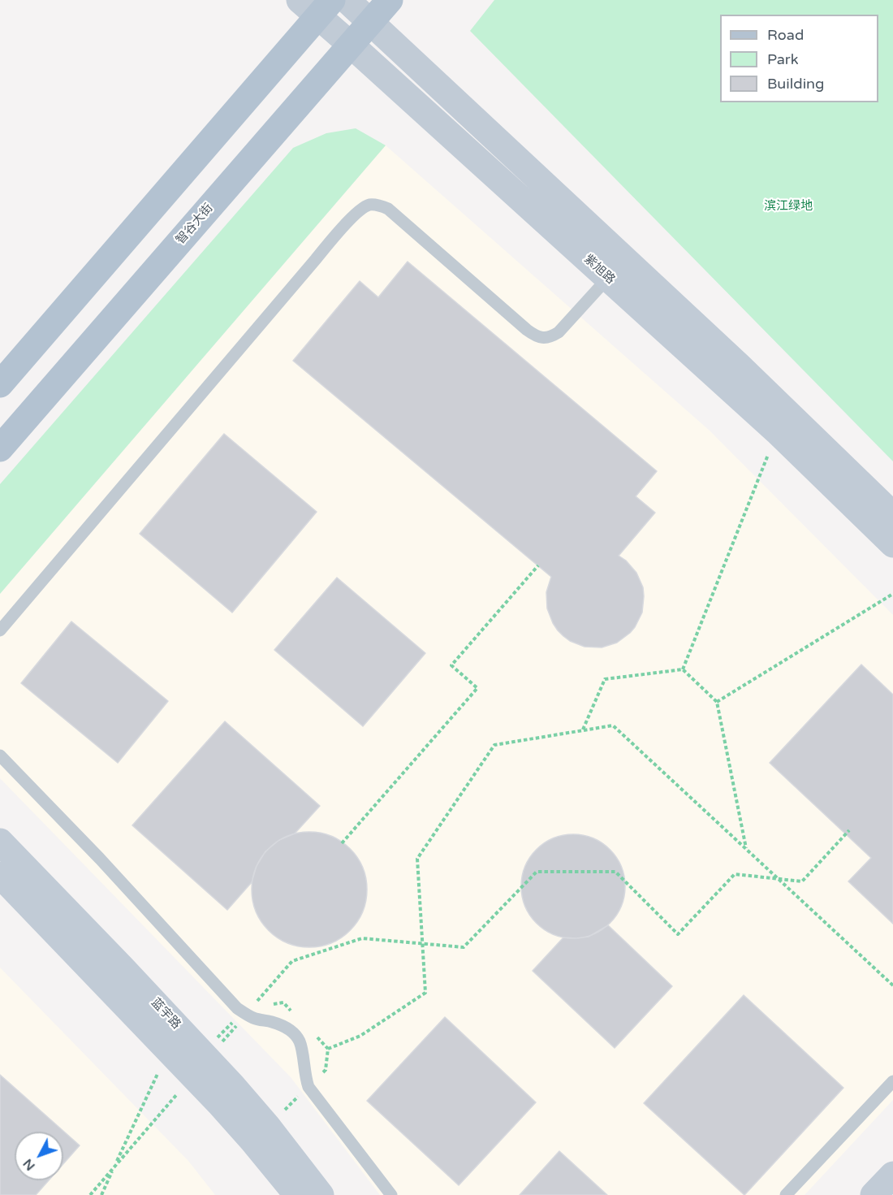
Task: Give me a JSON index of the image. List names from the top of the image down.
{
  "streets": {
    "main road": ["智谷大街", "紫旭路", "蓝宇路"]
  },
  "crossings": [
    ["智谷大街", "紫旭路"]
  ],
  "parks": ["滨江绿地"],
  "legend": ["Road", "Park", "Building"],
  "north": "bottom left"
}
